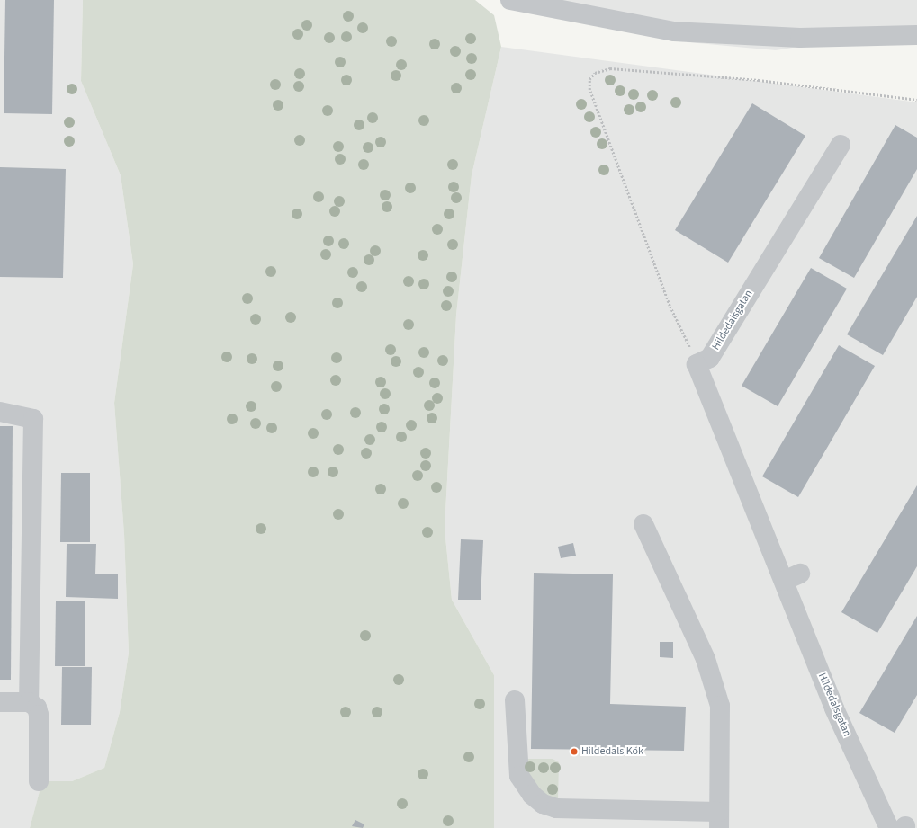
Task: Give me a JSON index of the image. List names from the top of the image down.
{
  "streets": {
    "street": ["Hildedalsgatan"]
  },
  "places": ["Hildedals Kök"]
}
